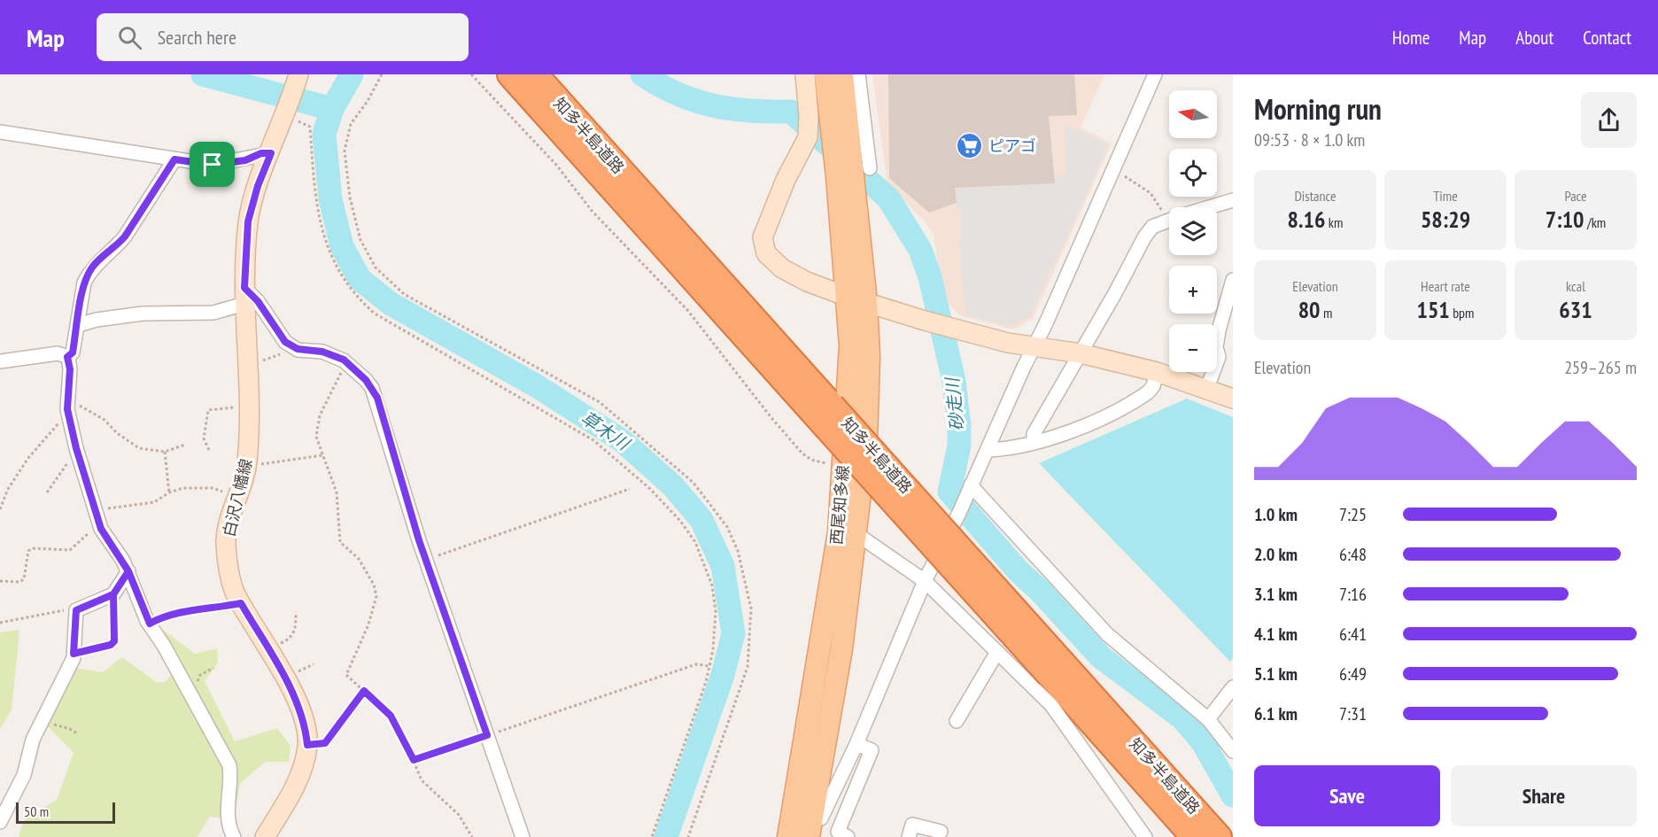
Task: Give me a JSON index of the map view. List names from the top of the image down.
{
  "streets": {
    "highway": ["知多半島道路"],
    "main road": ["白沢八幡線", "西尾知多線"]
  },
  "water": ["砂走川", "草木川"],
  "places": {
    "supermarket": ["ピアゴ"]
  },
  "scale_bar": "50 m",
  "north": "left",
  "page": {
    "header": "Map",
    "search": "Search here",
    "nav": [
      "Home",
      "Map",
      "About",
      "Contact"
    ],
    "heading": ["Morning run", "09:53 · 8 × 1.0 km"],
    "map_buttons": ["+", "−"],
    "stats": [
      ["Distance", "8.16 km"],
      ["Time", "58:29"],
      ["Pace", "7:10 /km"],
      ["Elevation", "80 m"],
      ["Heart rate", "151 bpm"],
      ["kcal", "631"]
    ],
    "chart": ["Elevation", "259–265 m"],
    "list": [
      {
        "name": "1.0 km",
        "note": "7:25"
      },
      {
        "name": "2.0 km",
        "note": "6:48"
      },
      {
        "name": "3.1 km",
        "note": "7:16"
      },
      {
        "name": "4.1 km",
        "note": "6:41"
      },
      {
        "name": "5.1 km",
        "note": "6:49"
      },
      {
        "name": "6.1 km",
        "note": "7:31"
      }
    ],
    "buttons": ["Save", "Share"],
    "scale": "50 m"
  }
}
